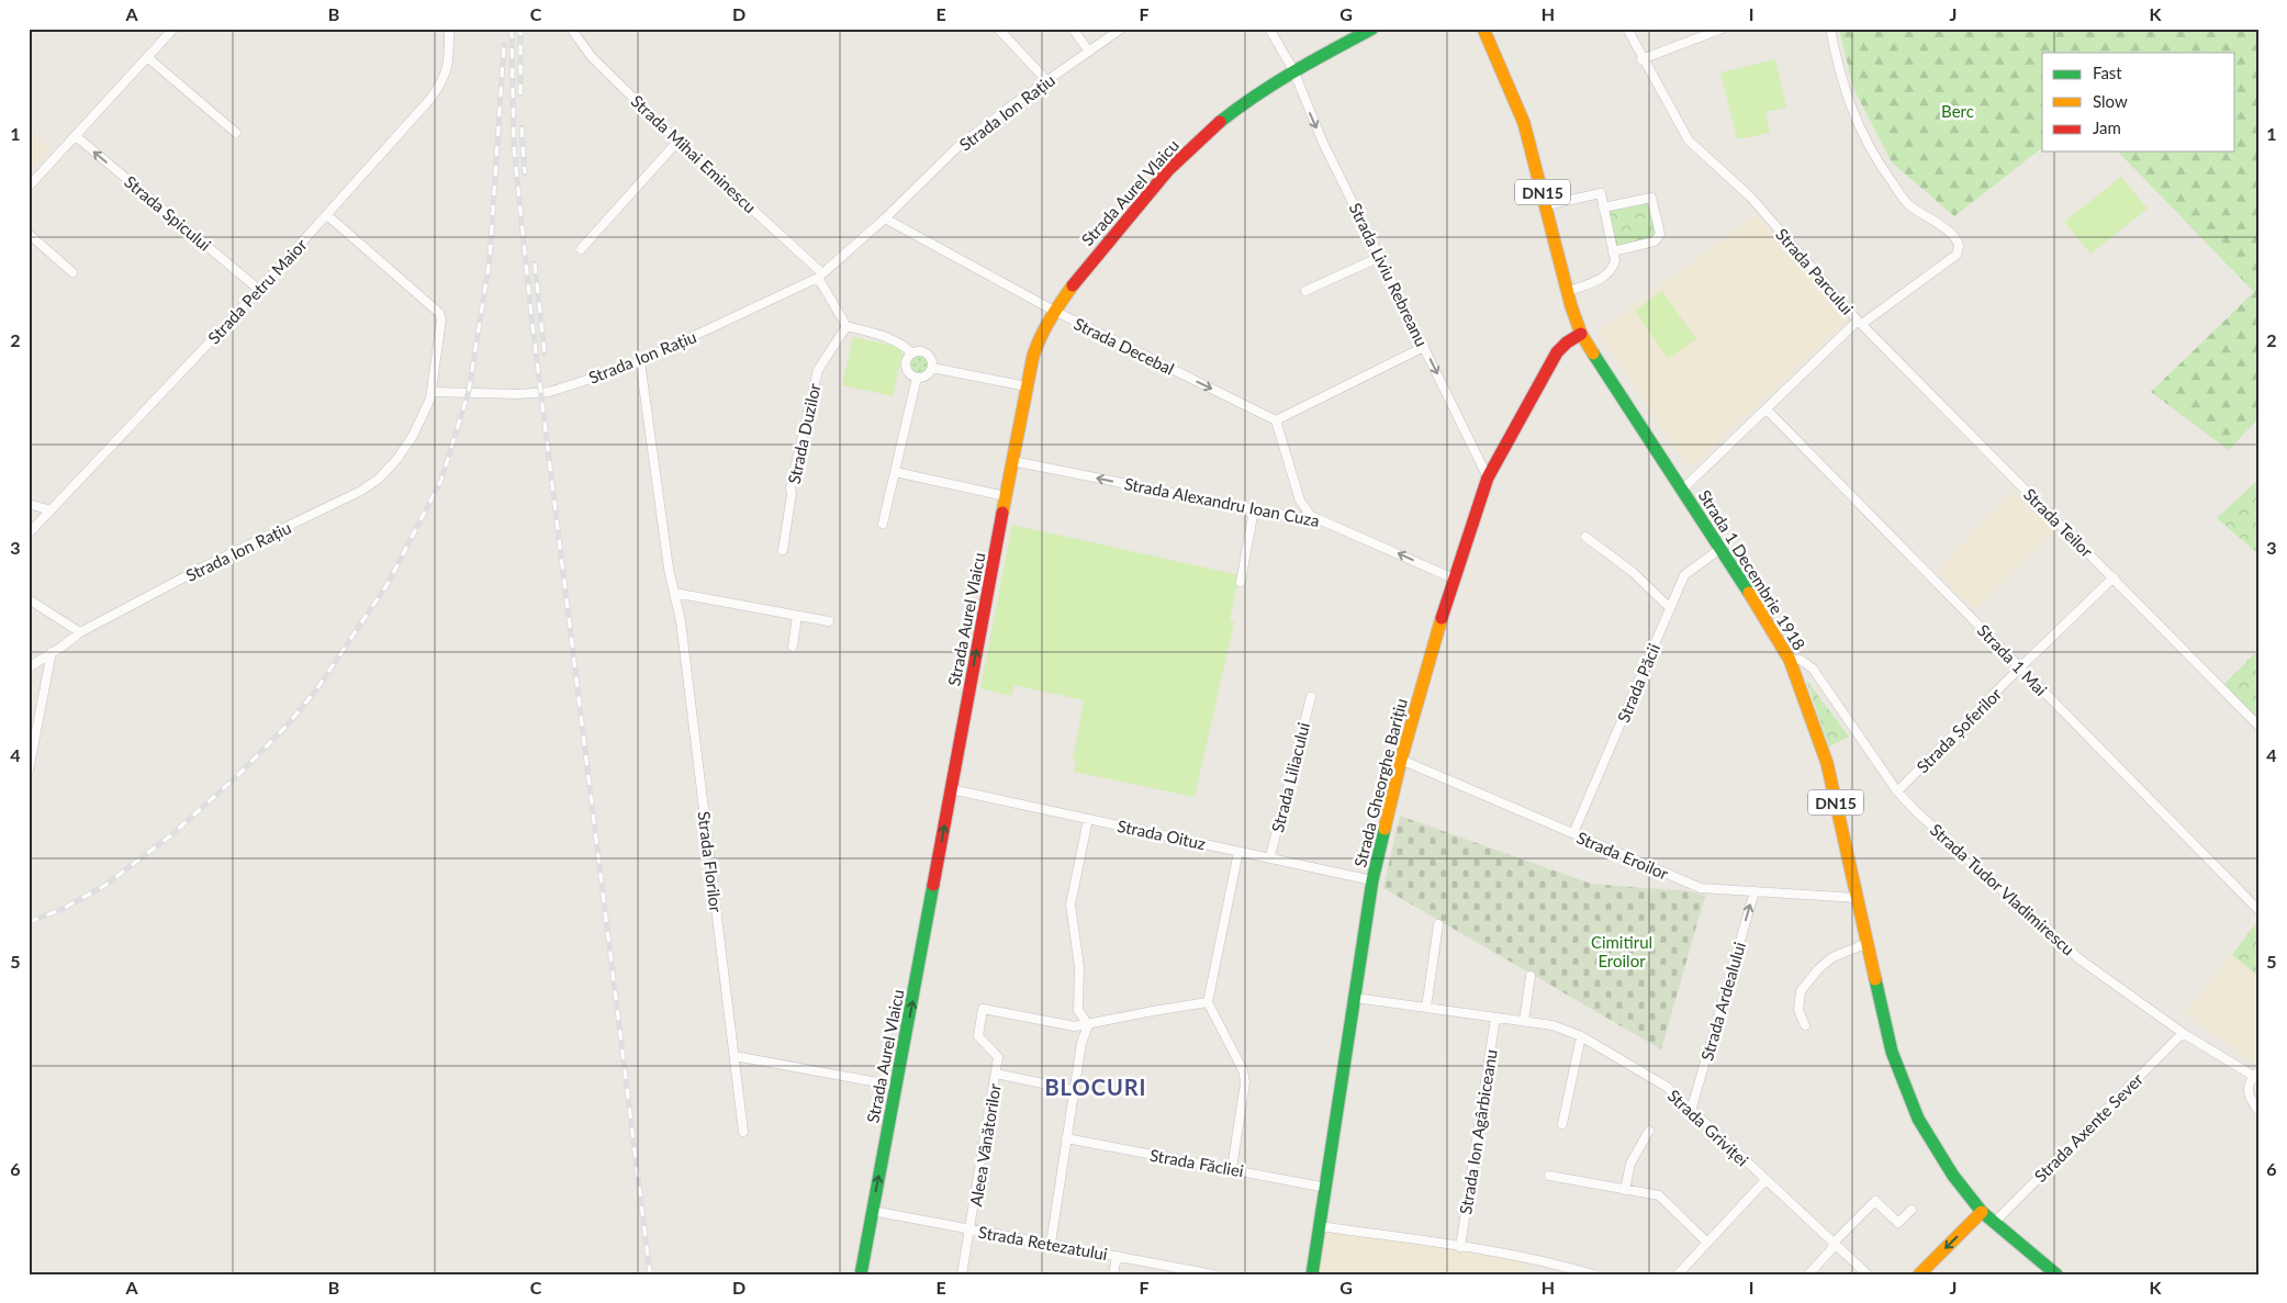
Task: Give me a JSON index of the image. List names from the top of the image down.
{
  "streets": {
    "street": [
      "Strada Ion Rațiu",
      "Strada Mihai Eminescu",
      "Strada Aurel Vlaicu",
      "DN15",
      "Strada Spicului",
      "Strada Parcului",
      "Strada Liviu Rebreanu",
      "Strada Petru Maior",
      "Strada Decebal",
      "Strada Duzilor",
      "Strada Alexandru Ioan Cuza",
      "Strada Teilor",
      "Strada 1 Decembrie 1918",
      "Strada 1 Mai",
      "Strada Păcii",
      "Strada Șoferilor",
      "Strada Liliacului",
      "Strada Gheorghe Barițiu",
      "Strada Oituz",
      "Strada Eroilor",
      "Strada Florilor",
      "Strada Tudor Vladimirescu",
      "Strada Ardealului",
      "Strada Griviței",
      "Strada Axente Sever",
      "Strada Ion Agârbiceanu",
      "Aleea Vânătorilor",
      "Strada Făcliei",
      "Strada Retezatului"
    ]
  },
  "crossings": [
    ["Strada Ion Rațiu", "Strada Mihai Eminescu"],
    ["Strada Ion Rațiu", "Strada Decebal"],
    ["Strada Ion Rațiu", "Strada Florilor"],
    ["Strada Mihai Eminescu", "Strada Duzilor"],
    ["Strada Aurel Vlaicu", "Strada Liviu Rebreanu"],
    ["Strada Aurel Vlaicu", "Strada Decebal"],
    ["Strada Aurel Vlaicu", "Strada Alexandru Ioan Cuza"],
    ["Strada Aurel Vlaicu", "Strada Oituz"],
    ["Strada Aurel Vlaicu", "Strada Retezatului"],
    ["Strada Spicului", "Strada Petru Maior"],
    ["Strada Parcului", "Strada Teilor"],
    ["Strada Parcului", "Strada 1 Decembrie 1918"],
    ["Strada Parcului", "Strada 1 Mai"],
    ["Strada Liviu Rebreanu", "Strada Gheorghe Barițiu"],
    ["Strada Alexandru Ioan Cuza", "Strada Gheorghe Barițiu"],
    ["Strada Teilor", "Strada Șoferilor"],
    ["Strada 1 Decembrie 1918", "Strada Păcii"],
    ["Strada 1 Decembrie 1918", "Strada Gheorghe Barițiu"],
    ["Strada 1 Decembrie 1918", "Strada Eroilor"],
    ["Strada 1 Decembrie 1918", "Strada Tudor Vladimirescu"],
    ["Strada 1 Decembrie 1918", "Strada Axente Sever"],
    ["Strada 1 Mai", "Strada Șoferilor"],
    ["Strada Păcii", "Strada Eroilor"],
    ["Strada Șoferilor", "Strada Tudor Vladimirescu"],
    ["Strada Liliacului", "Strada Oituz"],
    ["Strada Gheorghe Barițiu", "Strada Oituz"],
    ["Strada Gheorghe Barițiu", "Strada Eroilor"],
    ["Strada Gheorghe Barițiu", "Strada Griviței"],
    ["Strada Gheorghe Barițiu", "Strada Făcliei"],
    ["Strada Eroilor", "Strada Ardealului"],
    ["Strada Tudor Vladimirescu", "Strada Axente Sever"],
    ["Strada Ardealului", "Strada Griviței"],
    ["Strada Griviței", "Strada Ion Agârbiceanu"],
    ["Aleea Vânătorilor", "Strada Retezatului"]
  ],
  "one_way": [
    "Strada Aurel Vlaicu",
    "Strada Spicului",
    "Strada Liviu Rebreanu",
    "Strada Decebal",
    "Strada Alexandru Ioan Cuza",
    "Strada Ardealului"
  ],
  "districts": ["BLOCURI"],
  "parks": ["Berc", "Cimitirul Eroilor"],
  "legend": ["Fast", "Slow", "Jam"],
  "grid": {
    "columns": [
      "A",
      "B",
      "C",
      "D",
      "E",
      "F",
      "G",
      "H",
      "I",
      "J",
      "K"
    ],
    "rows": [
      "1",
      "2",
      "3",
      "4",
      "5",
      "6"
    ]
  }
}
